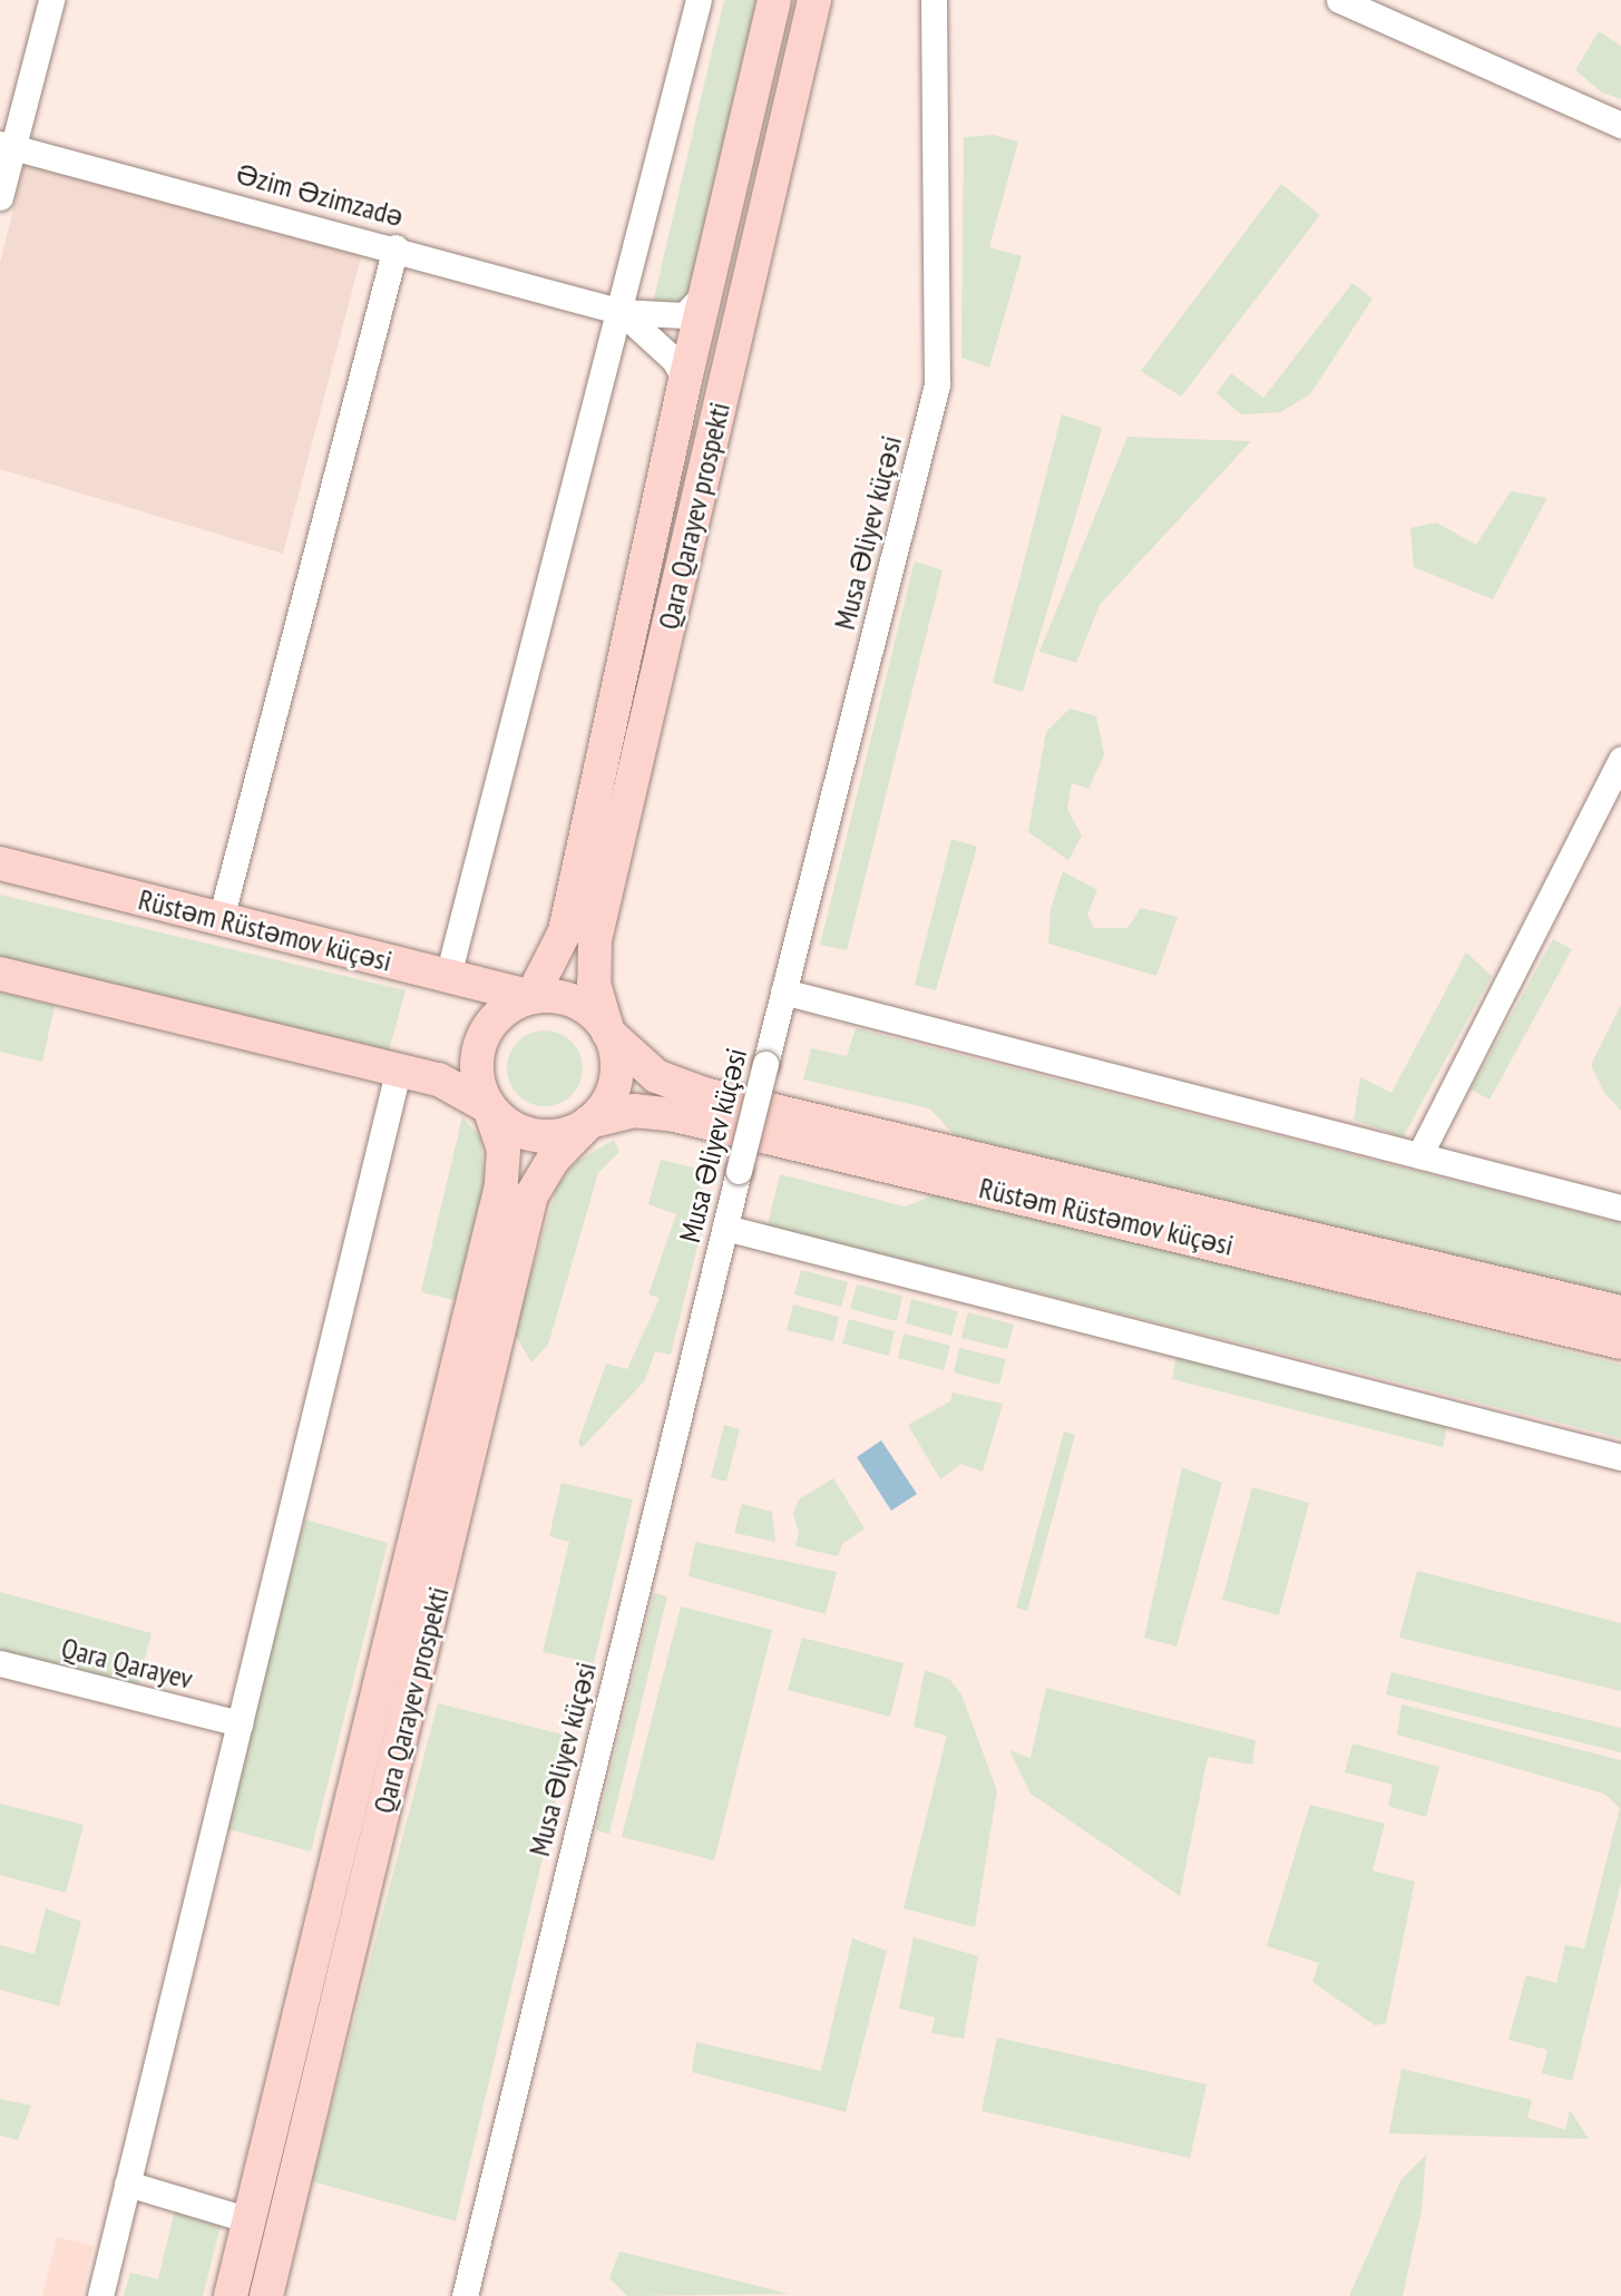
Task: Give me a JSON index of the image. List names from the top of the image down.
{
  "streets": {
    "main road": ["Qara Qarayev prospekti", "Rüstəm Rüstəmov küçəsi"],
    "street": ["Əzim Əzimzadə", "Musa Əliyev küçəsi", "Qara Qarayev"]
  },
  "crossings": [
    ["Qara Qarayev prospekti", "Rüstəm Rüstəmov küçəsi"]
  ]
}
